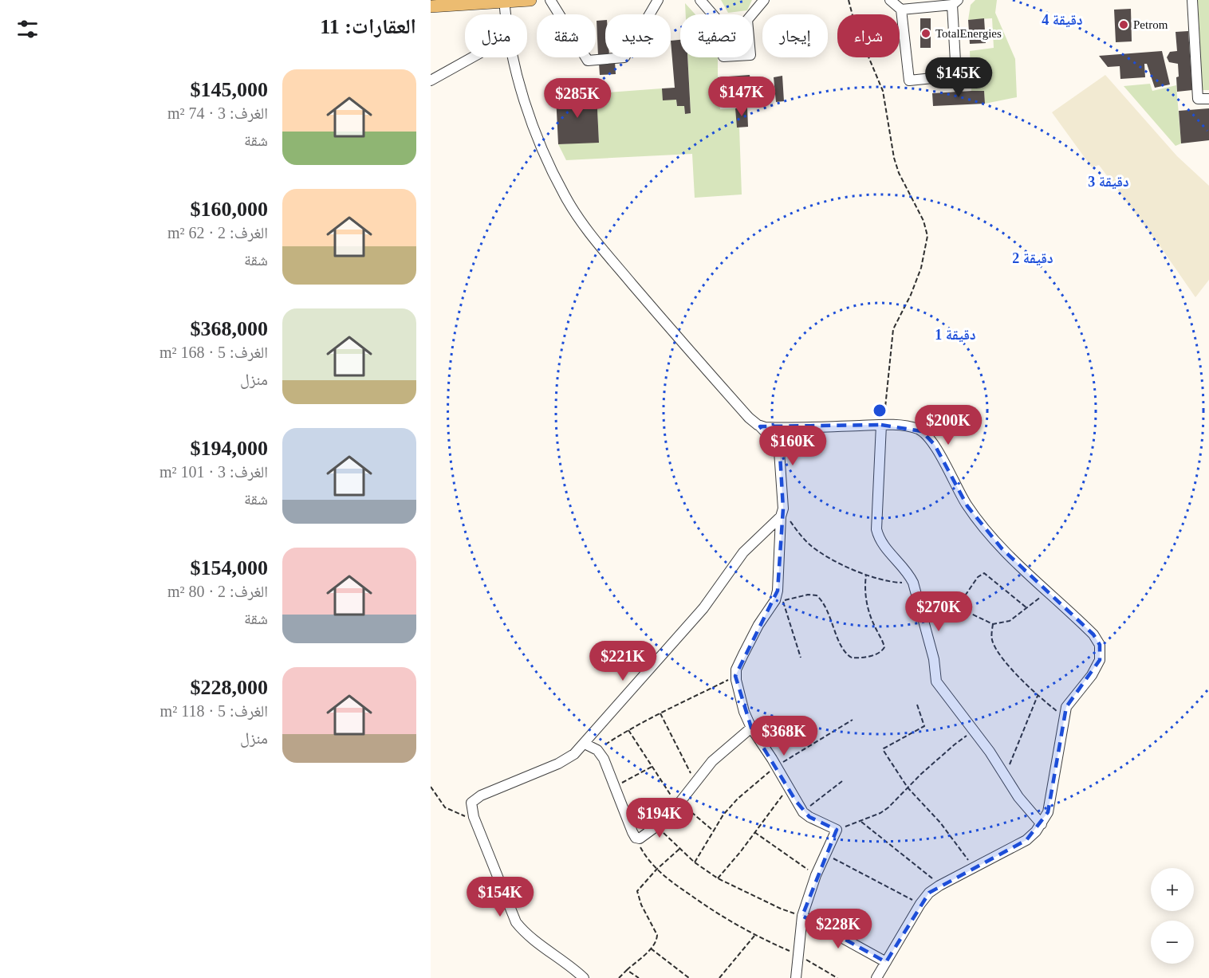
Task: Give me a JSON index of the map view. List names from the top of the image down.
{
  "places": ["Petrom", "TotalEnergies"],
  "page": {
    "heading": "العقارات: 11",
    "chip": [
      "شراء",
      "إيجار",
      "تصفية",
      "جديد",
      "شقة",
      "منزل"
    ],
    "price": [
      "$145K",
      "$147K",
      "$285K",
      "$200K",
      "$160K",
      "$270K",
      "$221K",
      "$368K",
      "$194K",
      "$154K",
      "$228K"
    ],
    "list": [
      {
        "name": "$145,000",
        "note": "الغرف: 3 · 74 m² · شقة"
      },
      {
        "name": "$160,000",
        "note": "الغرف: 2 · 62 m² · شقة"
      },
      {
        "name": "$368,000",
        "note": "الغرف: 5 · 168 m² · منزل"
      },
      {
        "name": "$194,000",
        "note": "الغرف: 3 · 101 m² · شقة"
      },
      {
        "name": "$154,000",
        "note": "الغرف: 2 · 80 m² · شقة"
      },
      {
        "name": "$228,000",
        "note": "الغرف: 5 · 118 m² · منزل"
      }
    ],
    "map_buttons": ["+", "−"]
  },
  "rings": [
    "4 دقيقة",
    "3 دقيقة",
    "2 دقيقة",
    "1 دقيقة"
  ]
}
